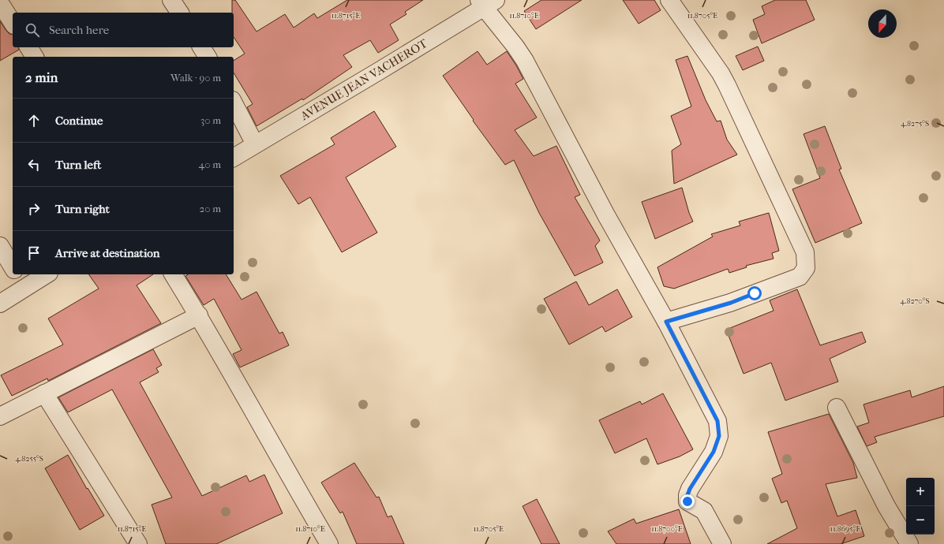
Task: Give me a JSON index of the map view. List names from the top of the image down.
{
  "streets": {
    "street": ["AVENUE JEAN VACHEROT"]
  },
  "north": "bottom",
  "page": {
    "search": "Search here",
    "heading": ["2 min", "Walk · 90 m"],
    "list": [
      ["Continue", "30 m"],
      ["Turn left", "40 m"],
      ["Turn right", "20 m"],
      "Arrive at destination"
    ],
    "map_buttons": ["+", "−"]
  },
  "coordinates": [
    "11.8715°E",
    "11.8710°E",
    "11.8705°E",
    "4.8275°S",
    "4.8270°S",
    "4.8255°S",
    "11.8700°E",
    "11.8695°E"
  ]
}
